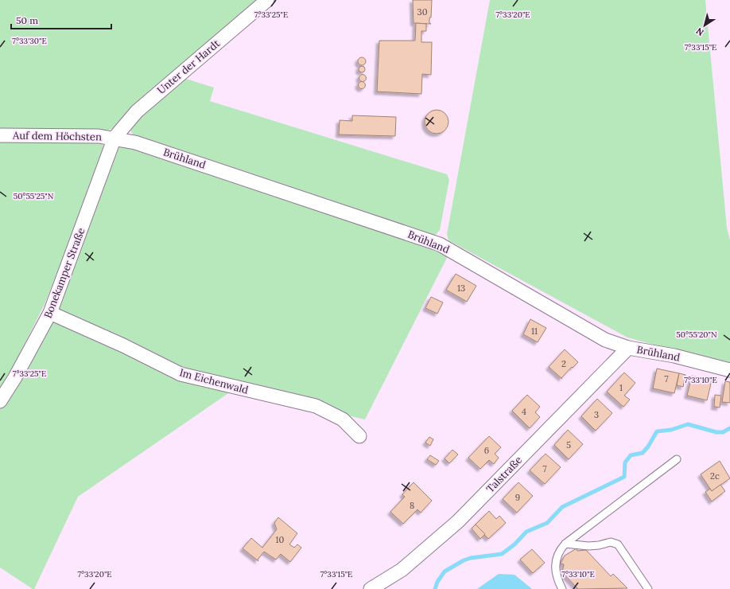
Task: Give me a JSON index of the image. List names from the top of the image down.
{
  "streets": {
    "street": [
      "Unter der Hardt",
      "Auf dem Höchsten",
      "Brühland",
      "Bonekamper Straße",
      "Im Eichenwald",
      "Talstraße"
    ]
  },
  "crossings": [
    ["Unter der Hardt", "Auf dem Höchsten"],
    ["Unter der Hardt", "Brühland"],
    ["Unter der Hardt", "Bonekamper Straße"],
    ["Auf dem Höchsten", "Brühland"],
    ["Auf dem Höchsten", "Bonekamper Straße"],
    ["Brühland", "Bonekamper Straße"],
    ["Brühland", "Talstraße"],
    ["Bonekamper Straße", "Im Eichenwald"]
  ],
  "house_numbers": [
    "30",
    "13",
    "11",
    "2",
    "7",
    "1",
    "4",
    "3",
    "5",
    "6",
    "7",
    "2c",
    "9",
    "8",
    "10"
  ],
  "scale_bar": "50 m",
  "north": "bottom left",
  "coordinates": [
    "7°33'25\"E",
    "7°33'20\"E",
    "7°33'30\"E",
    "7°33'15\"E",
    "50°55'25\"N",
    "50°55'20\"N",
    "7°33'10\"E"
  ]
}
